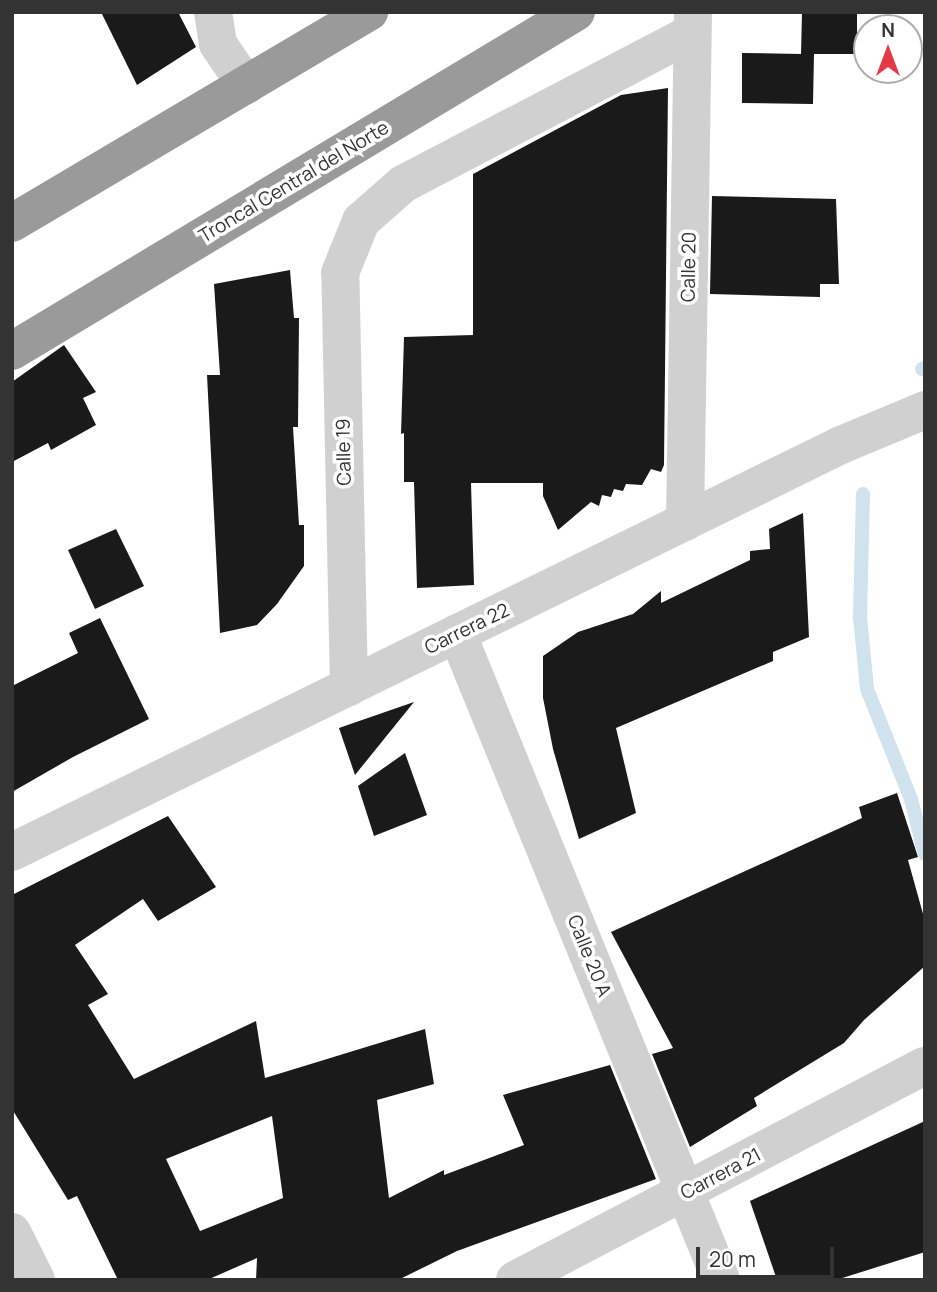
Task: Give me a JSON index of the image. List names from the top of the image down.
{
  "streets": {
    "highway": ["Troncal Central del Norte"],
    "street": [
      "Calle 20",
      "Calle 19",
      "Carrera 22",
      "Calle 20 A",
      "Carrera 21"
    ]
  },
  "crossings": [
    ["Calle 20", "Calle 19"],
    ["Calle 20", "Carrera 22"],
    ["Calle 19", "Carrera 22"],
    ["Carrera 22", "Calle 20 A"],
    ["Calle 20 A", "Carrera 21"]
  ],
  "scale_bar": "20 m",
  "north": "top"
}
